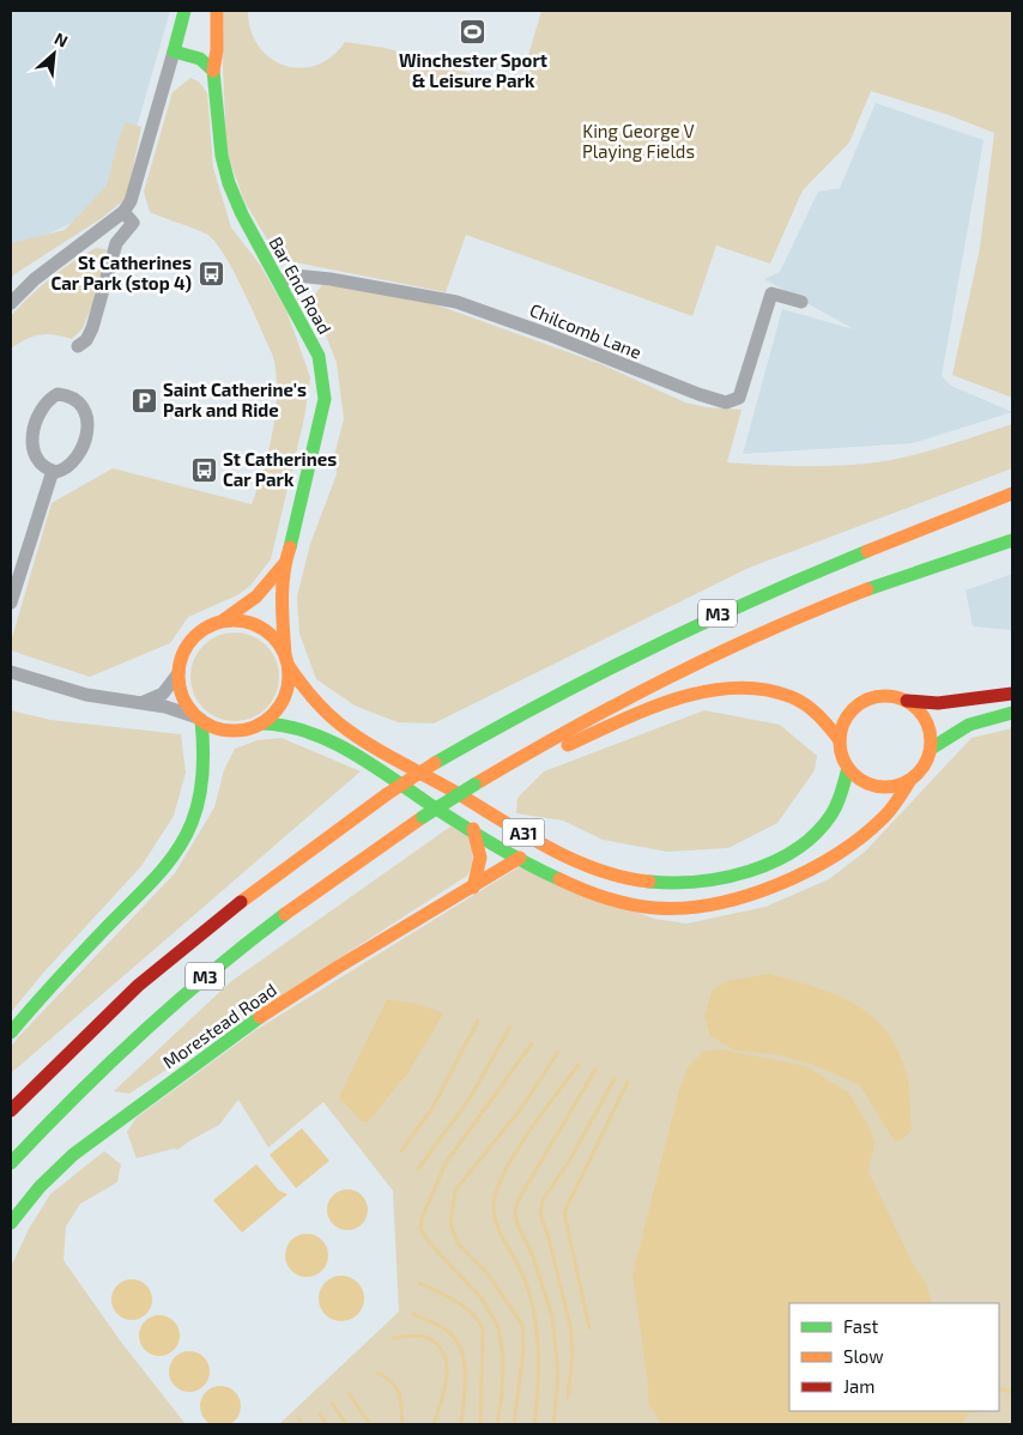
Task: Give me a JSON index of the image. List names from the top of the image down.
{
  "streets": {
    "main road": [
      "Bar End Road",
      "M3",
      "A31",
      "Morestead Road"
    ],
    "street": ["Chilcomb Lane"]
  },
  "crossings": [
    ["Bar End Road", "Chilcomb Lane"],
    ["Bar End Road", "A31"],
    ["M3", "A31"],
    ["A31", "Morestead Road"]
  ],
  "parks": ["King George V Playing Fields"],
  "places": {
    "sports": ["Winchester Sport & Leisure Park"],
    "bus stop": ["St Catherines Car Park (stop 4)", "St Catherines Car Park"],
    "parking": ["Saint Catherine's Park and Ride"]
  },
  "legend": ["Fast", "Slow", "Jam"],
  "north": "top right"
}
